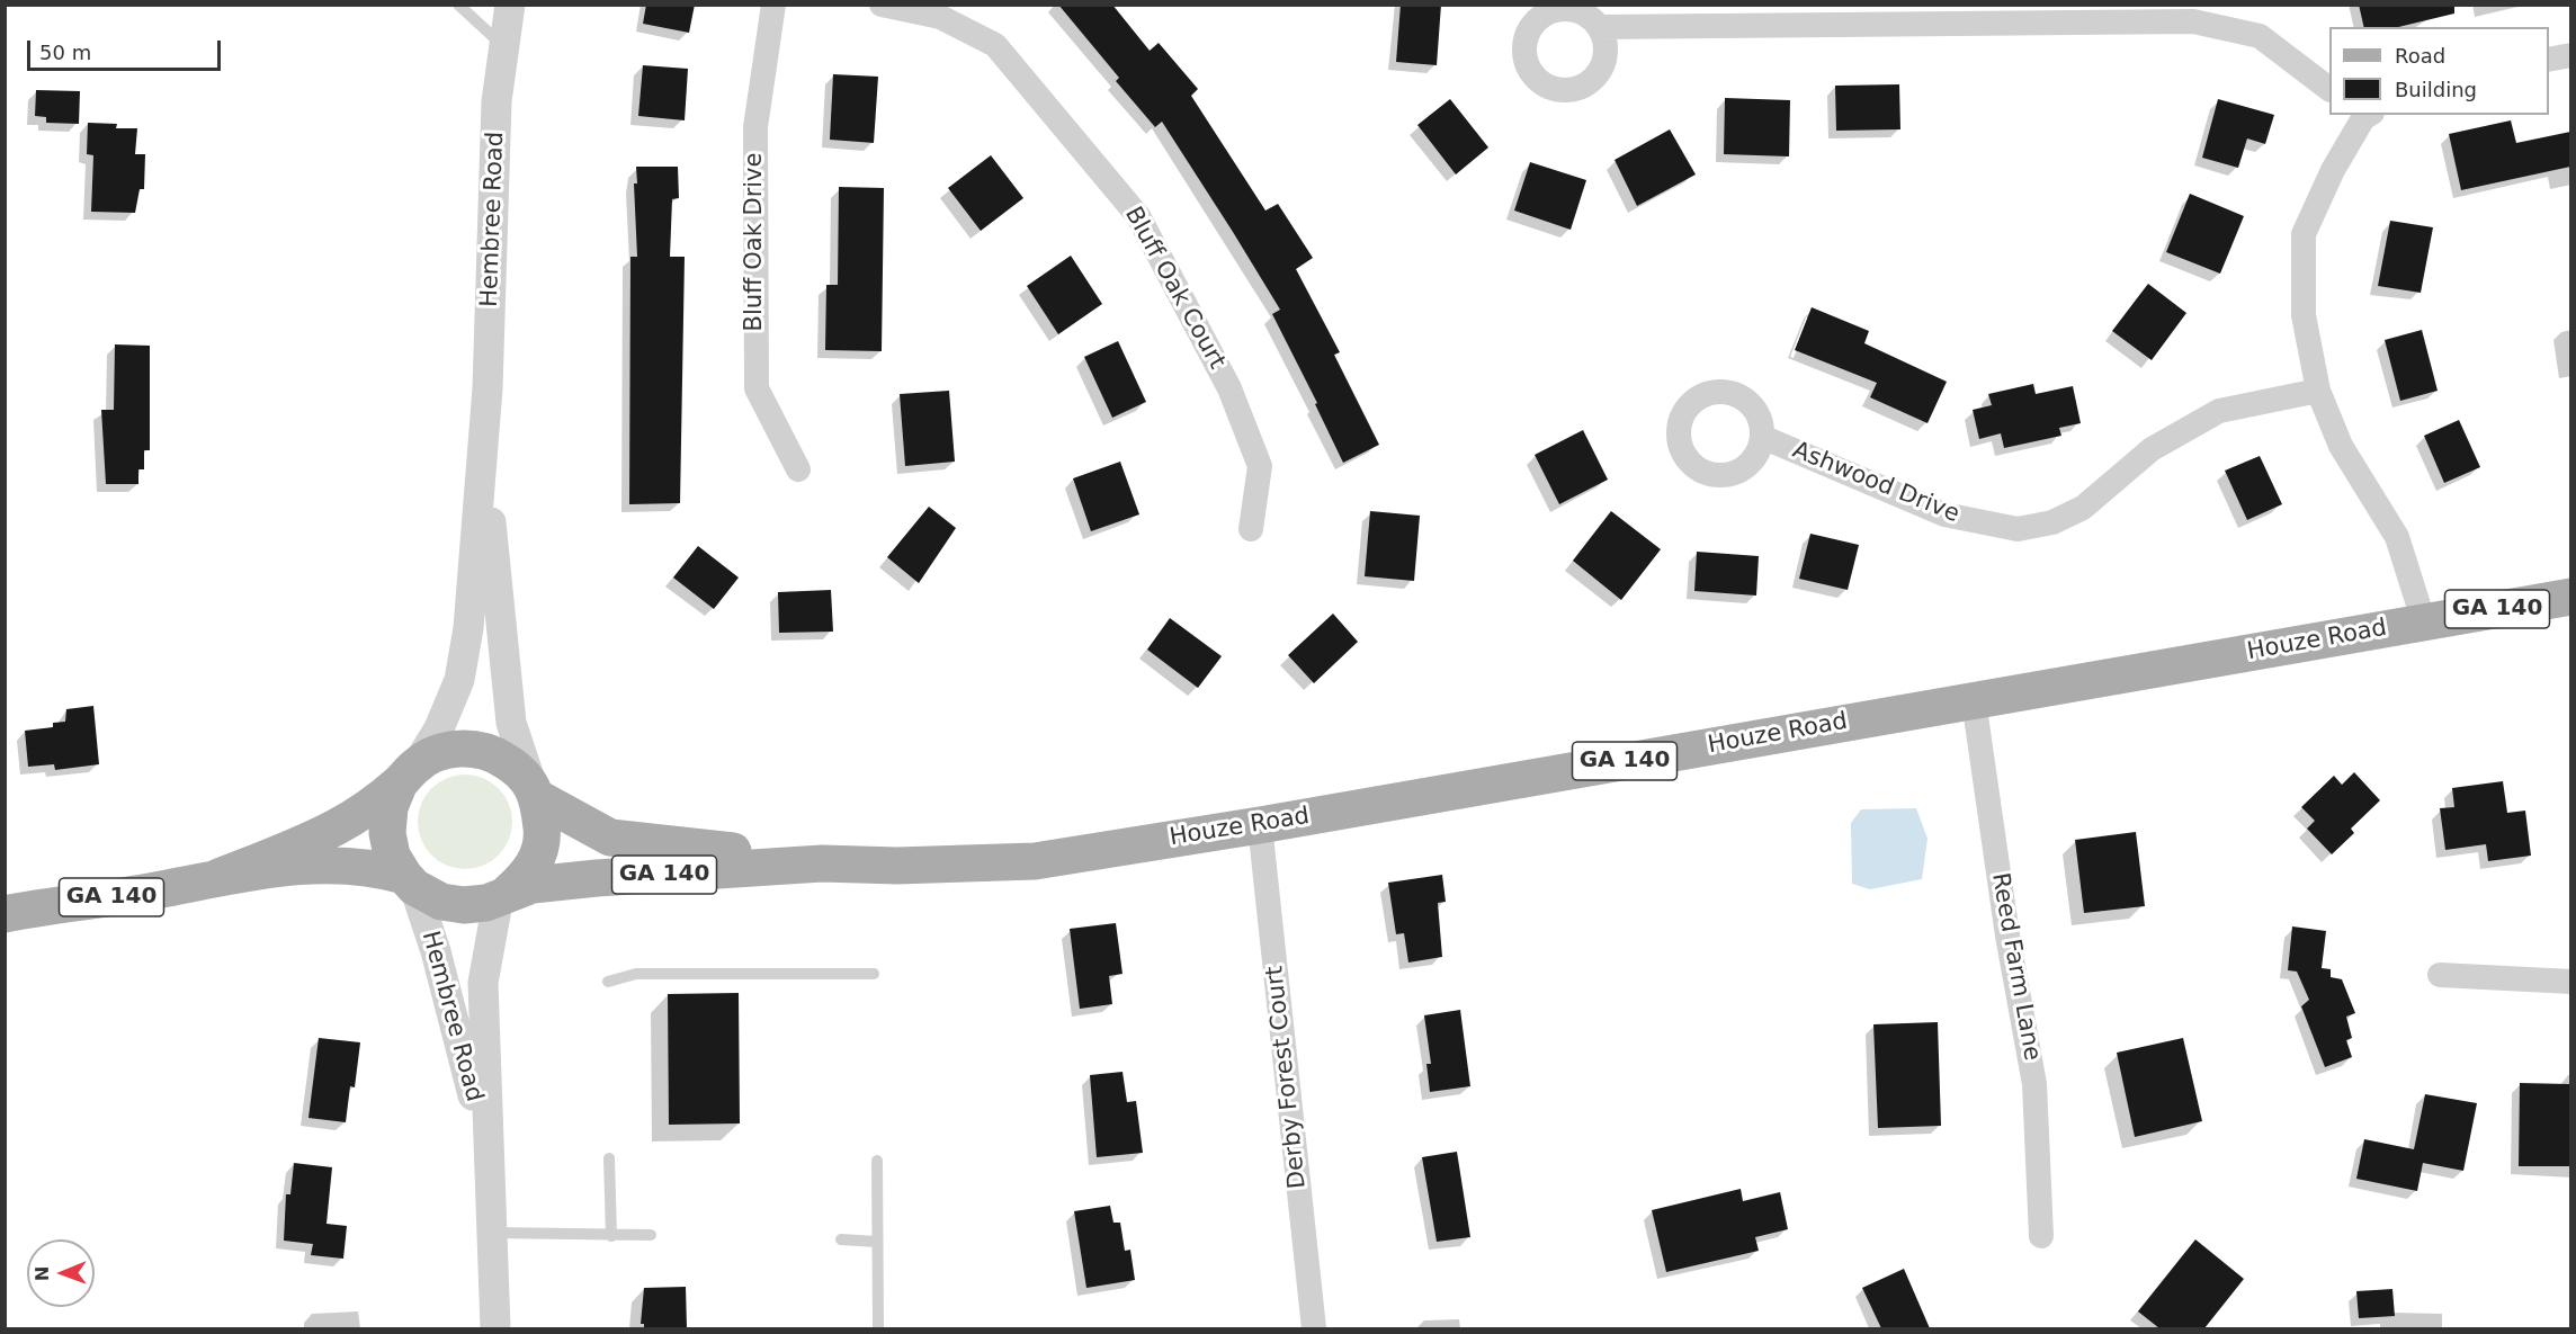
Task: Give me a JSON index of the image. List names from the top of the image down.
{
  "streets": {
    "main road": ["GA 140", "Houze Road"],
    "street": [
      "Hembree Road",
      "Bluff Oak Drive",
      "Bluff Oak Court",
      "Ashwood Drive",
      "Reed Farm Lane",
      "Derby Forest Court"
    ]
  },
  "crossings": [
    ["Hembree Road", "Houze Road"],
    ["Houze Road", "Reed Farm Lane"],
    ["Houze Road", "Derby Forest Court"]
  ],
  "legend": ["Road", "Building"],
  "scale_bar": "50 m",
  "north": "left"
}
